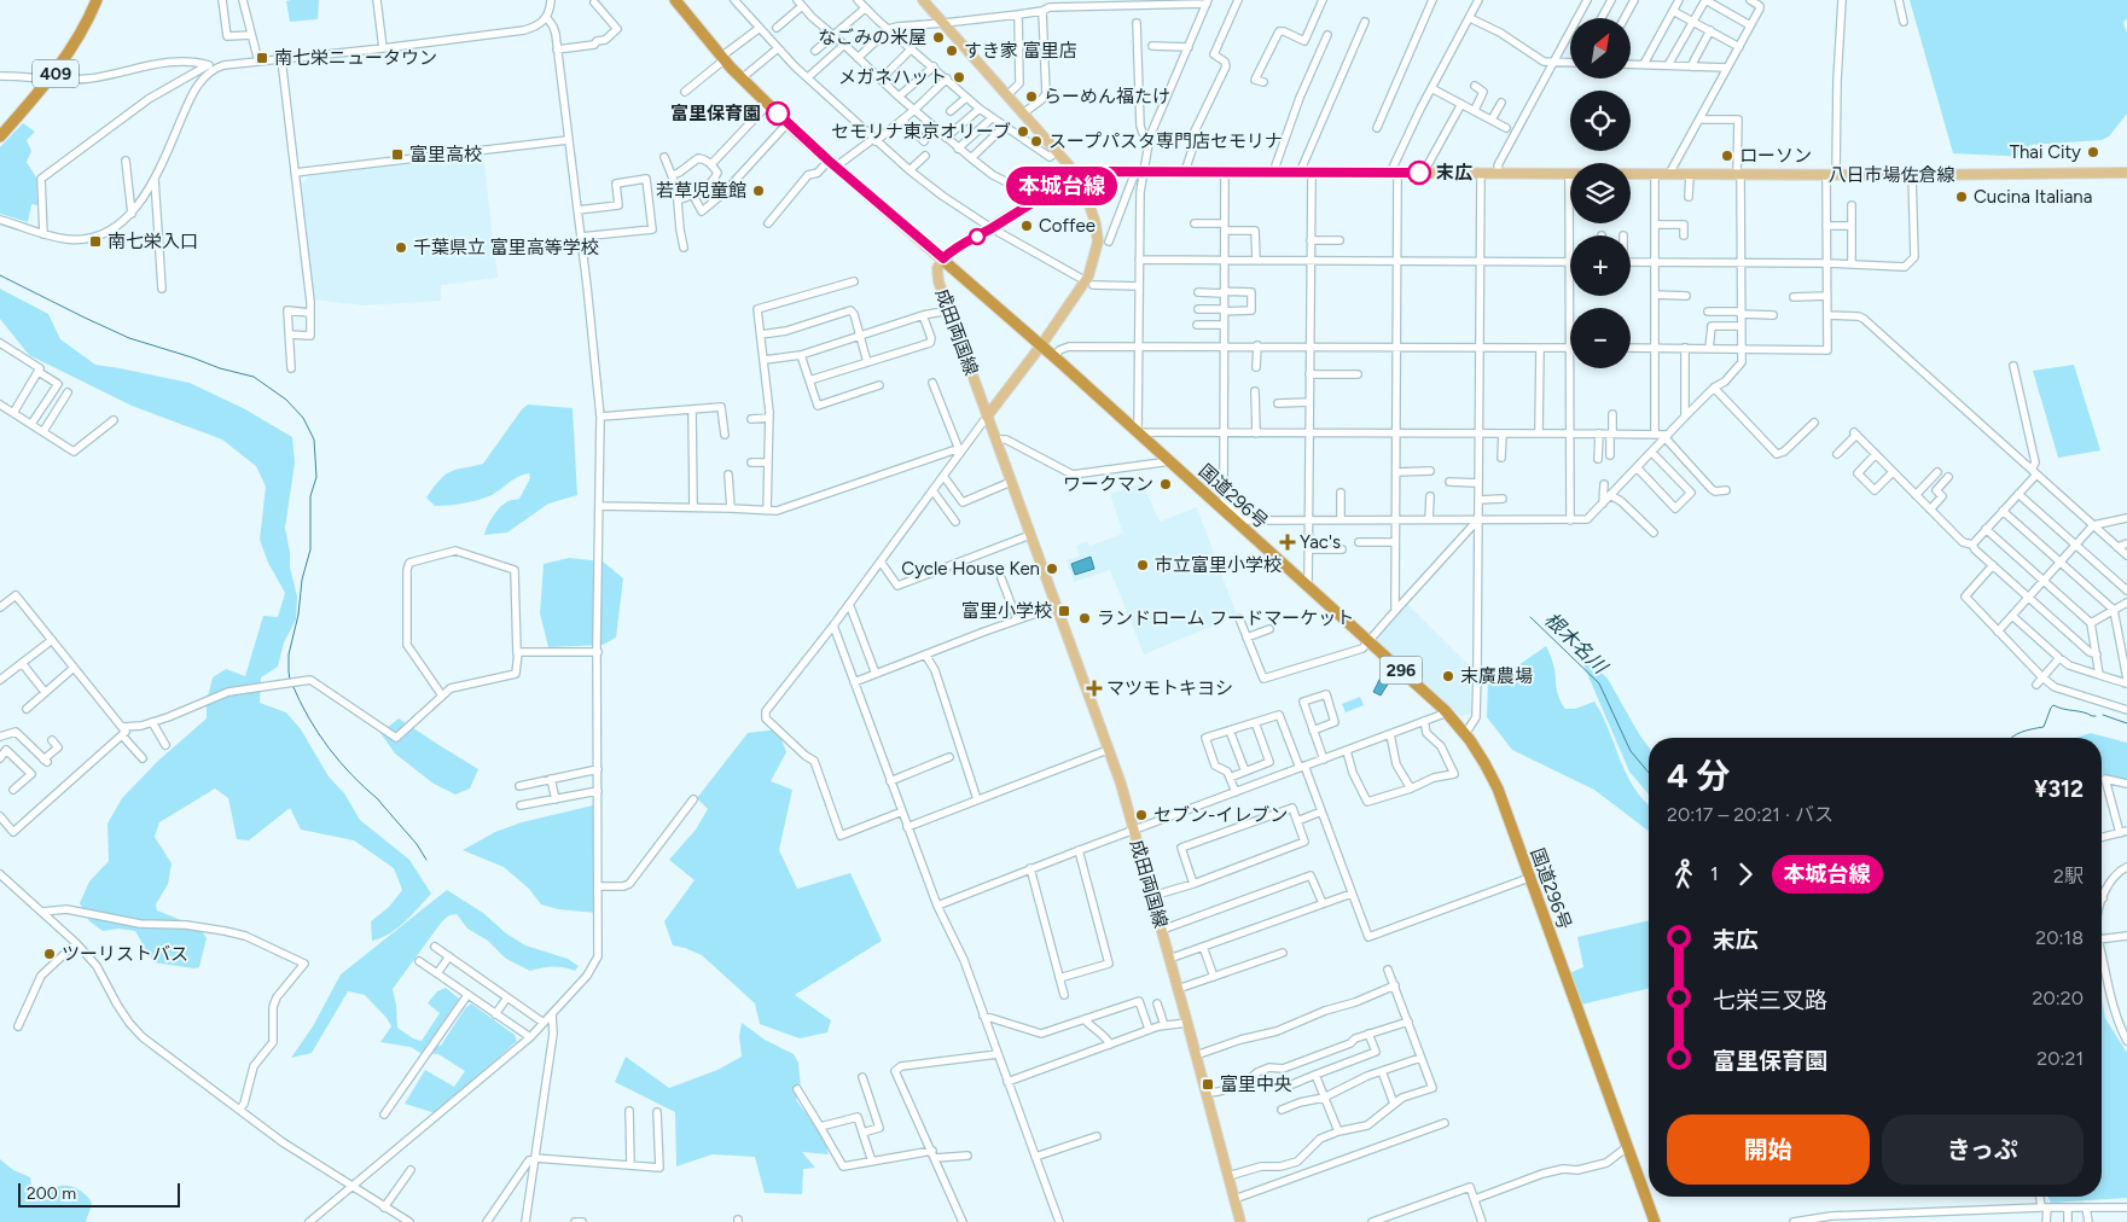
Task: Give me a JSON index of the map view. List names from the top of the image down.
{
  "streets": {
    "highway": ["409", "国道296号", "296"],
    "main road": ["八日市場佐倉線", "成田両国線"]
  },
  "crossings": [
    ["成田両国線", "国道296号"]
  ],
  "water": ["根木名川"],
  "places": {
    "other": [
      "なごみの米屋",
      "すき家 富里店",
      "メガネハット",
      "らーめん福たけ",
      "富里保育園",
      "セモリナ東京オリーブ",
      "スープパスタ専門店セモリナ",
      "Thai City",
      "ローソン",
      "末広",
      "若草児童館",
      "Cucina Italiana",
      "Coffee",
      "千葉県立 富里高等学校",
      "ワークマン",
      "市立富里小学校",
      "Cycle House Ken",
      "ランドローム フードマーケット",
      "末廣農場",
      "セブン-イレブン",
      "ツーリストバス"
    ],
    "transit": [
      "南七栄ニュータウン",
      "富里高校",
      "南七栄入口",
      "富里小学校",
      "富里中央"
    ],
    "health": ["Yac's", "マツモトキヨシ"]
  },
  "lines": ["bus line 本城台線"],
  "scale_bar": "200 m",
  "north": "top right",
  "page": {
    "on_map": "本城台線",
    "map_buttons": ["+", "−"],
    "heading": ["4 分", "20:17 – 20:21 · バス", "¥312"],
    "legs": ["1", "本城台線", "2駅"],
    "list": [
      {
        "name": "末広",
        "value": "20:18"
      },
      {
        "name": "七栄三叉路",
        "value": "20:20"
      },
      {
        "name": "富里保育園",
        "value": "20:21"
      }
    ],
    "buttons": ["開始", "きっぷ"],
    "scale": "200 m"
  }
}
